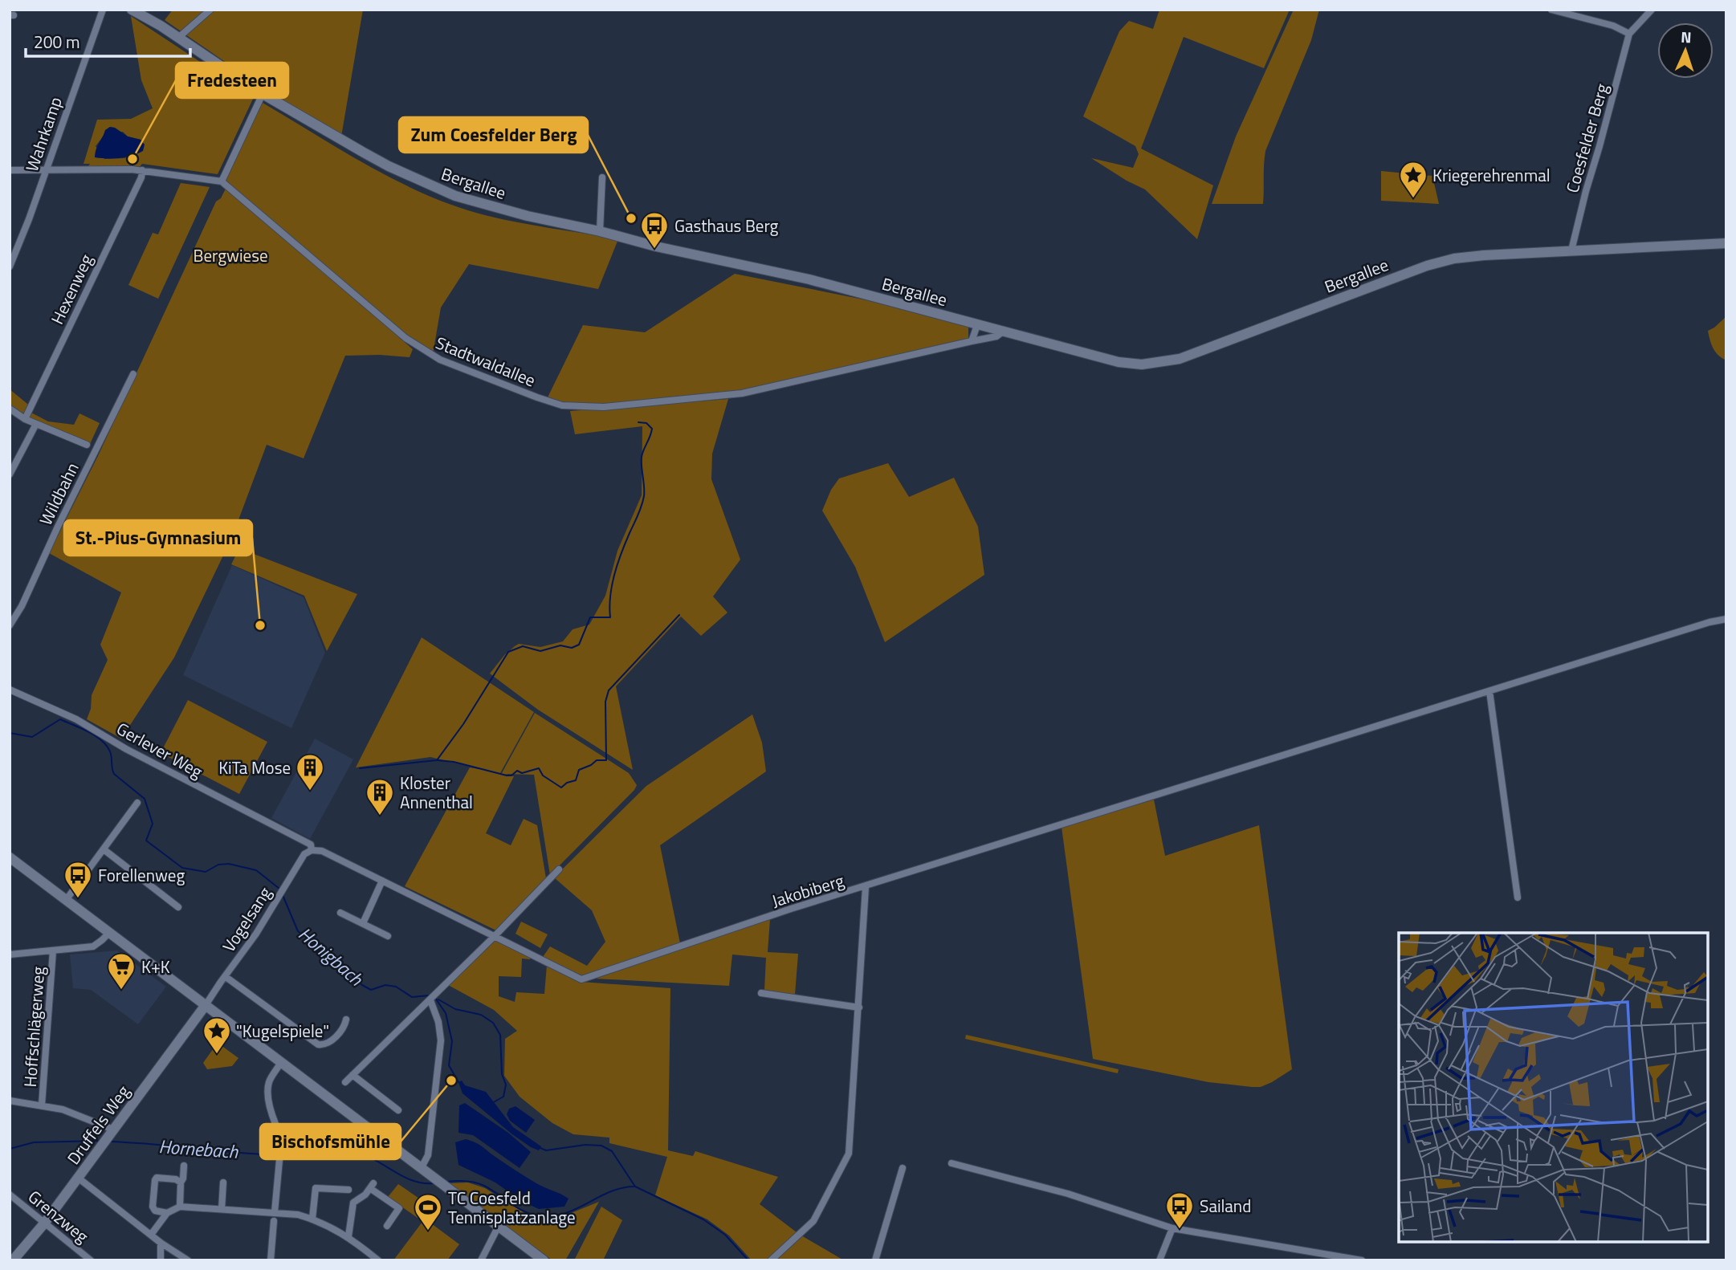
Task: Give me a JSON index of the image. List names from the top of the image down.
{
  "streets": {
    "street": [
      "Wahrkamp",
      "Coesfelder Berg",
      "Bergallee",
      "Hexenweg",
      "Stadtwaldallee",
      "Wildbahn",
      "Gerlever Weg",
      "Jakobiberg",
      "Vogelsang",
      "Hoffschlägerweg",
      "Druffels Weg",
      "Grenzweg"
    ]
  },
  "crossings": [
    ["Coesfelder Berg", "Bergallee"],
    ["Bergallee", "Stadtwaldallee"],
    ["Gerlever Weg", "Jakobiberg"],
    ["Gerlever Weg", "Vogelsang"],
    ["Vogelsang", "Druffels Weg"],
    ["Druffels Weg", "Grenzweg"]
  ],
  "water": ["Honigbach", "Hornebach"],
  "parks": ["Bergwiese"],
  "places": {
    "other": [
      "Fredesteen",
      "Zum Coesfelder Berg",
      "St.-Pius-Gymnasium",
      "Bischofsmühle"
    ],
    "place": ["Kriegerehrenmal", "\"Kugelspiele\""],
    "bus stop": ["Gasthaus Berg", "Forellenweg", "Sailand"],
    "building": ["KiTa Mose", "Kloster Annenthal"],
    "supermarket": ["K+K"],
    "sports": ["TC Coesfeld Tennisplatzanlage"]
  },
  "scale_bar": "200 m",
  "north": "top"
}
